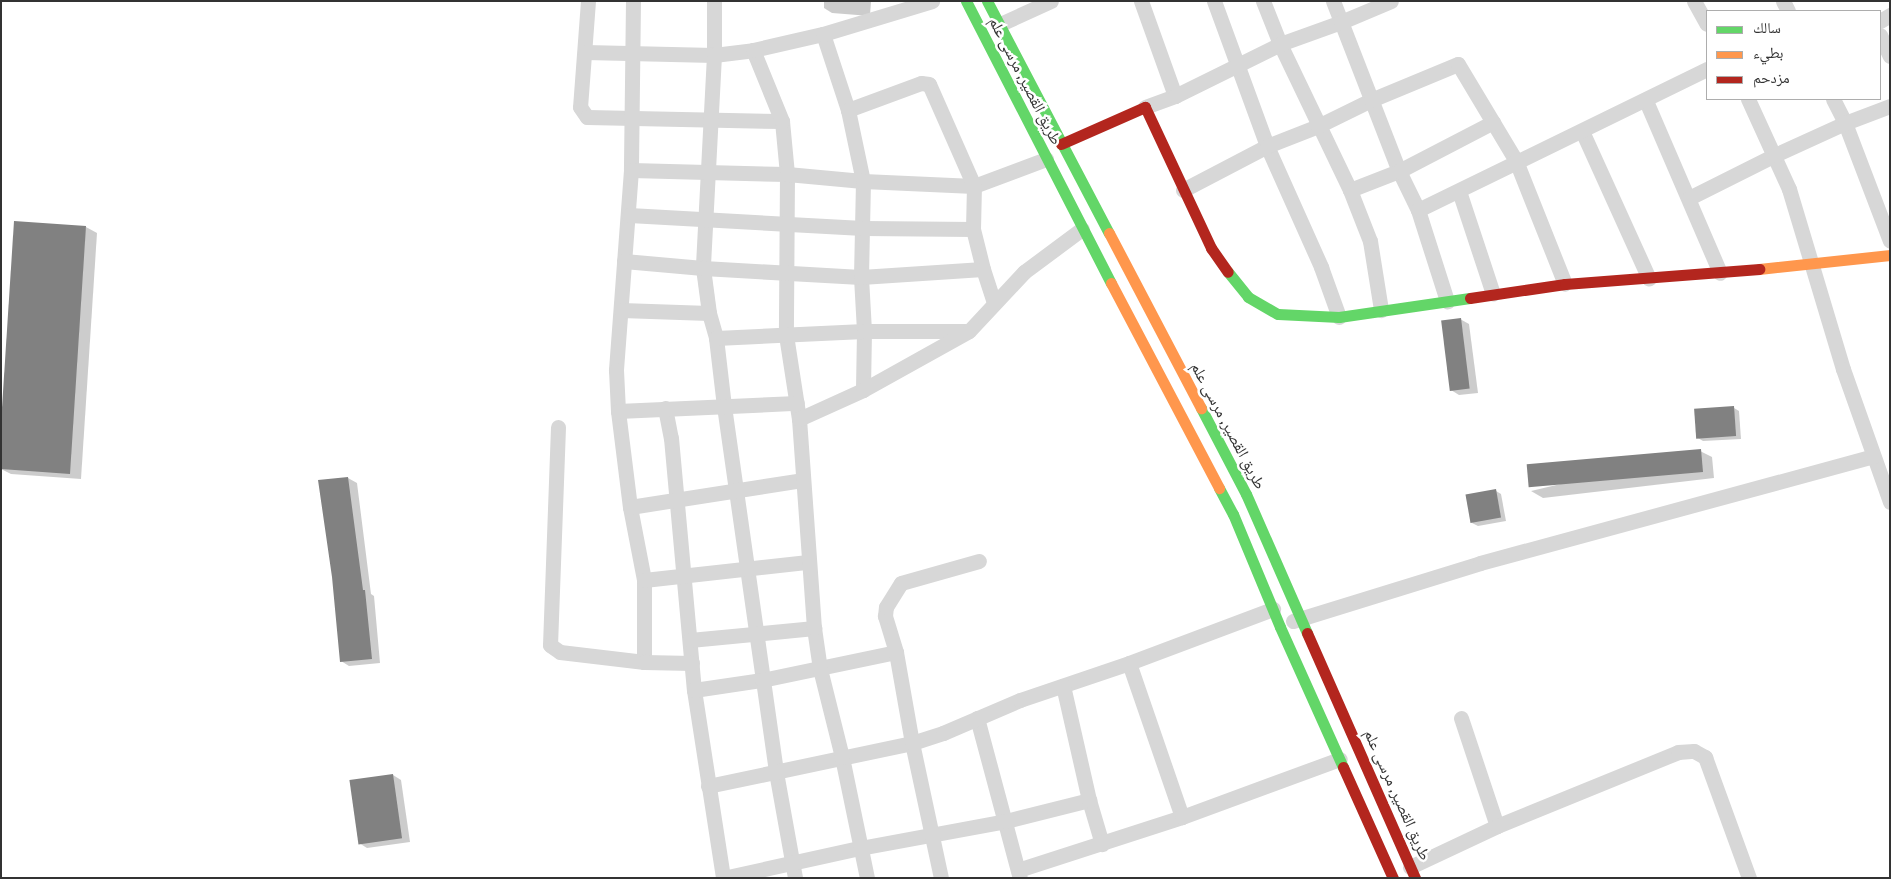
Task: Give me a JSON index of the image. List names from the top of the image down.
{
  "streets": {
    "main road": ["طريق القصير, مرسى علم"]
  },
  "legend": ["سالك", "بطيء", "مزدحم"]
}
